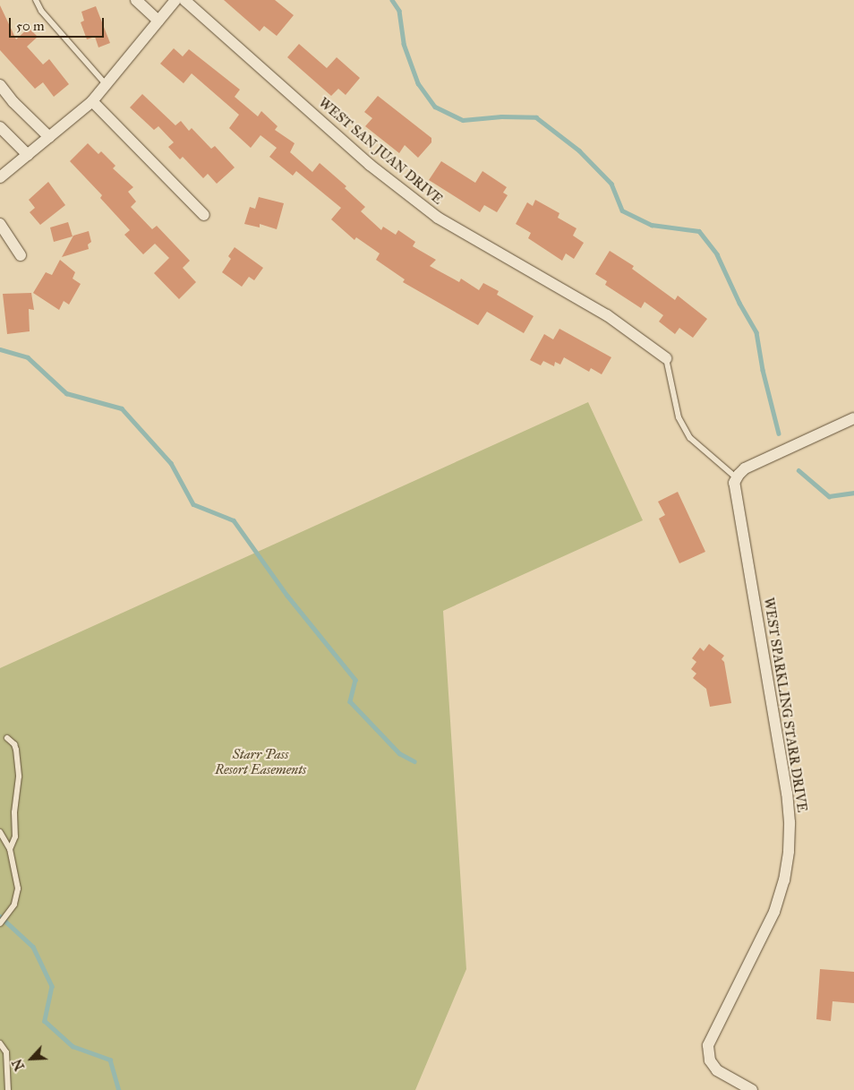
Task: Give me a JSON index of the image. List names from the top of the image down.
{
  "streets": {
    "street": ["WEST SAN JUAN DRIVE", "WEST SPARKLING STARR DRIVE"]
  },
  "parks": ["Starr Pass Resort Easements"],
  "scale_bar": "50 m",
  "north": "bottom left"
}
